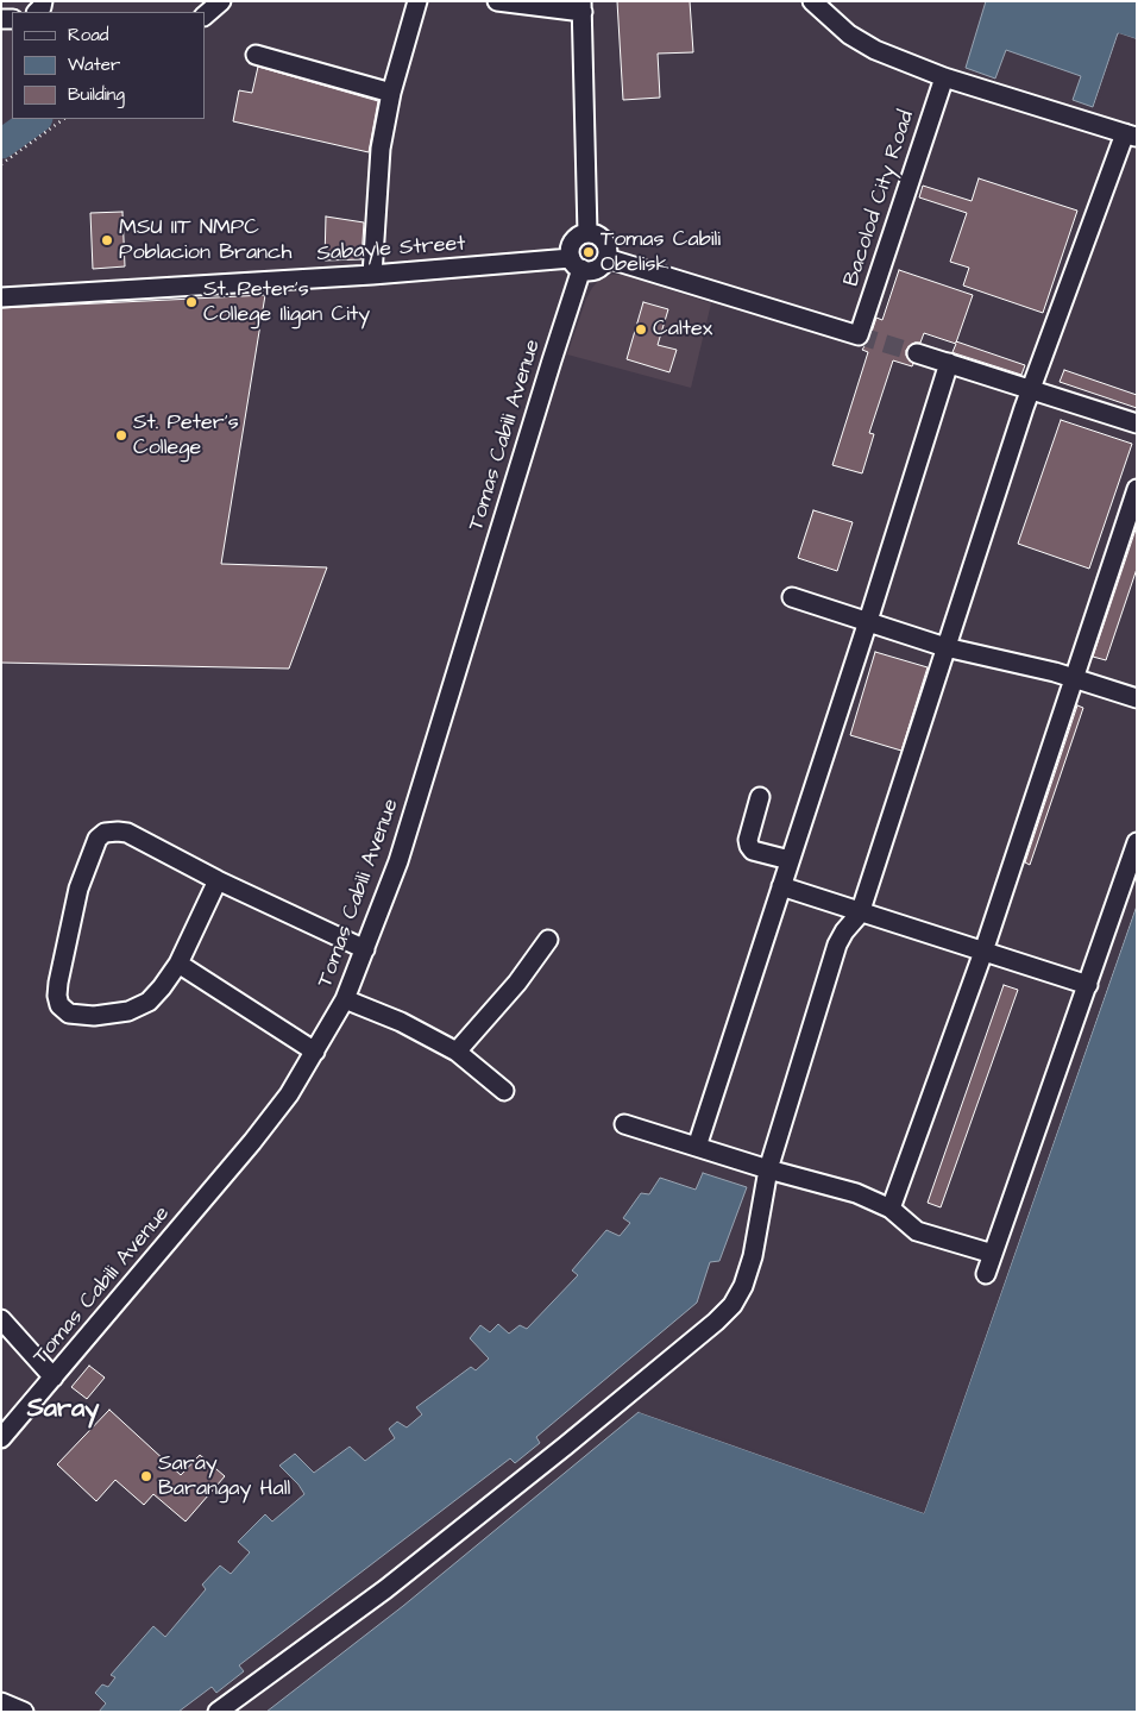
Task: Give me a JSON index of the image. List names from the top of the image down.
{
  "streets": {
    "street": ["Bacolod City Road", "Sabayle Street", "Tomas Cabili Avenue"]
  },
  "crossings": [
    ["Bacolod City Road", "Sabayle Street"],
    ["Bacolod City Road", "Tomas Cabili Avenue"],
    ["Sabayle Street", "Tomas Cabili Avenue"]
  ],
  "districts": ["Saray"],
  "places": [
    "MSU IIT NMPC Poblacion Branch",
    "Tomas Cabili Obelisk",
    "St. Peter's College Iligan City",
    "Caltex",
    "St. Peter's College",
    "Saray Barangay Hall"
  ],
  "legend": ["Road", "Water", "Building"]
}
